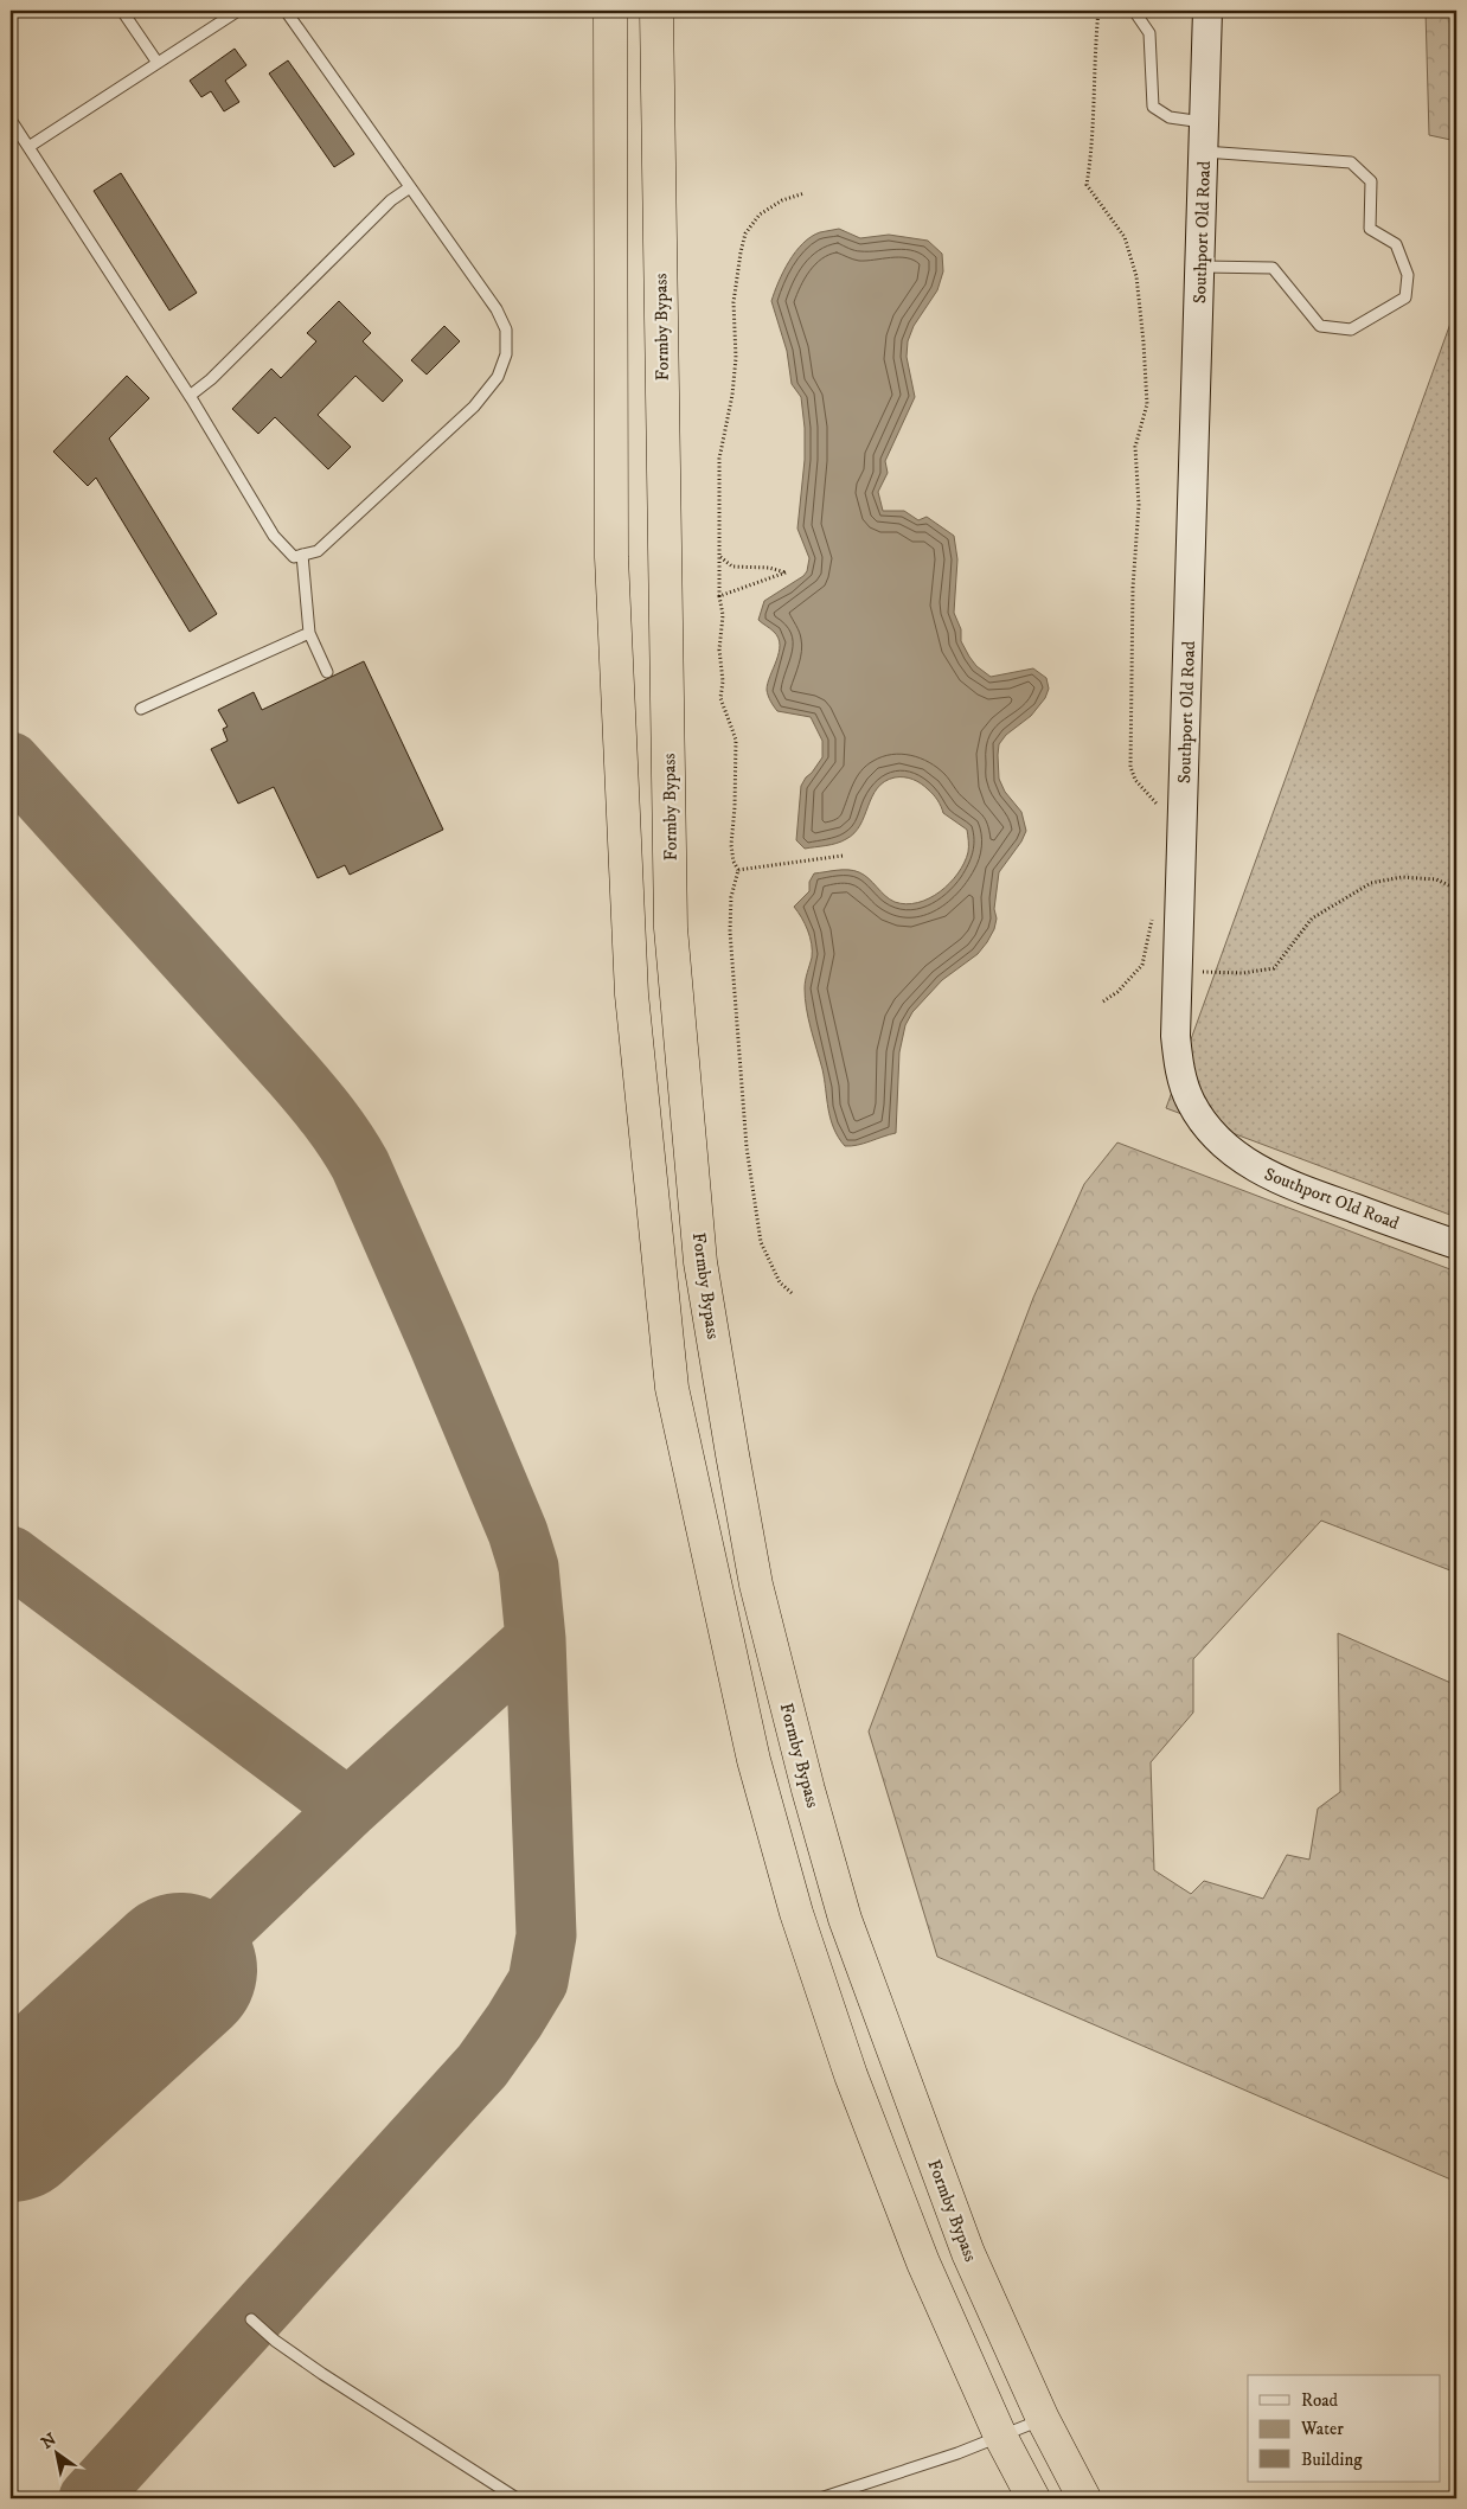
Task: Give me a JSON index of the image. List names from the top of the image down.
{
  "streets": {
    "highway": ["Formby Bypass"],
    "street": ["Southport Old Road"]
  },
  "legend": ["Road", "Water", "Building"],
  "north": "top left"
}
